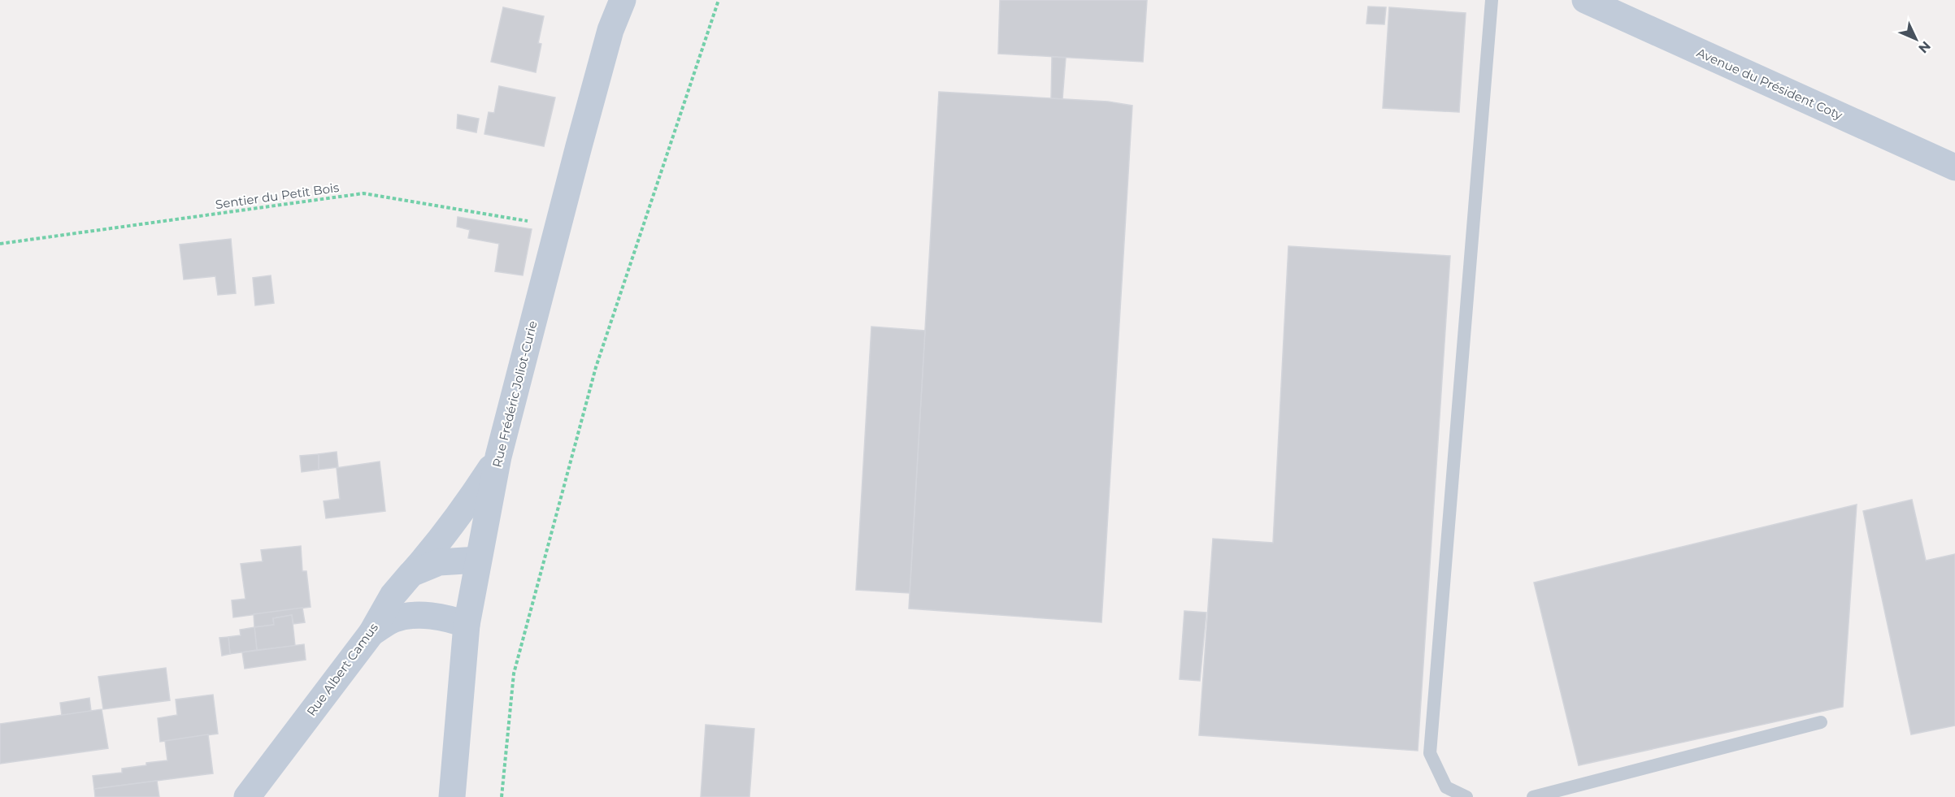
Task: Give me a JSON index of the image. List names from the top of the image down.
{
  "streets": {
    "street": ["Avenue du Président Coty", "Rue Frédéric Joliot-Curie", "Rue Albert Camus"],
    "path": ["Sentier du Petit Bois"]
  },
  "crossings": [
    ["Sentier du Petit Bois", "Rue Frédéric Joliot-Curie"],
    ["Rue Frédéric Joliot-Curie", "Rue Albert Camus"]
  ],
  "north": "bottom right"
}
